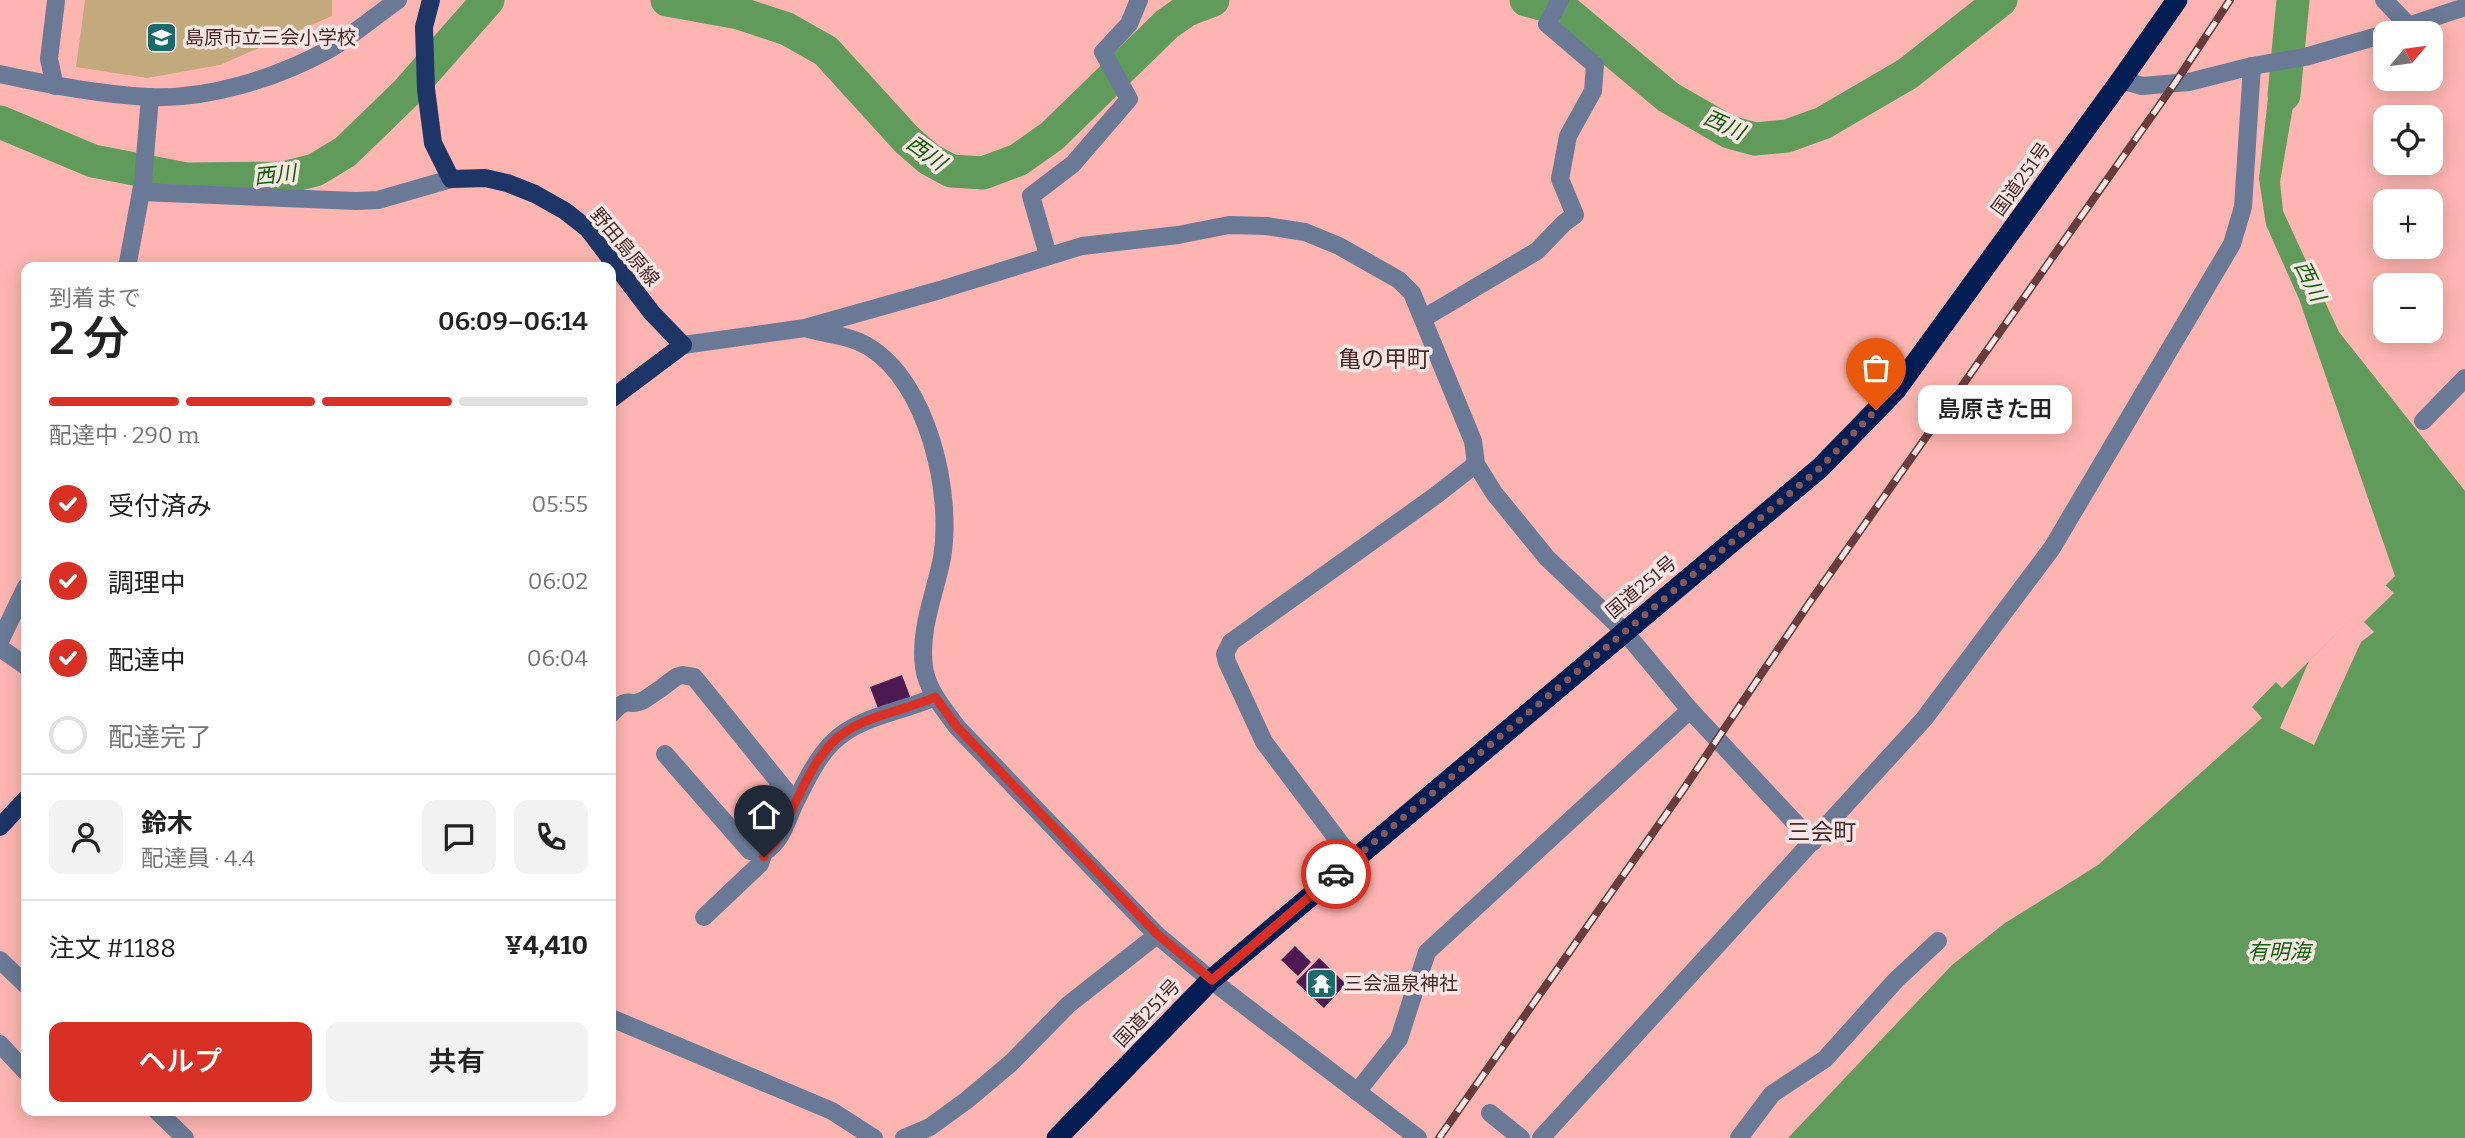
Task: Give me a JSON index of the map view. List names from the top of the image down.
{
  "streets": {
    "highway": ["国道251号"],
    "main road": ["野田島原線"]
  },
  "districts": ["亀の甲町", "三会町"],
  "water": ["西川", "有明海"],
  "places": {
    "school or university": ["島原市立三会小学校"],
    "other": ["島原きた田"],
    "temple": ["三会温泉神社"]
  },
  "north": "top right",
  "page": {
    "map_buttons": ["+", "−"],
    "heading": ["2 分", "到着まで", "06:09–06:14"],
    "panel": [
      "鈴木",
      "配達員 · 4.4",
      "注文 #1188",
      "¥4,410"
    ],
    "bar": "配達中 · 290 m",
    "bubble": "島原きた田",
    "list": [
      ["受付済み", "05:55"],
      ["調理中", "06:02"],
      ["配達中", "06:04"],
      "配達完了"
    ],
    "buttons": ["ヘルプ", "共有"]
  }
}
